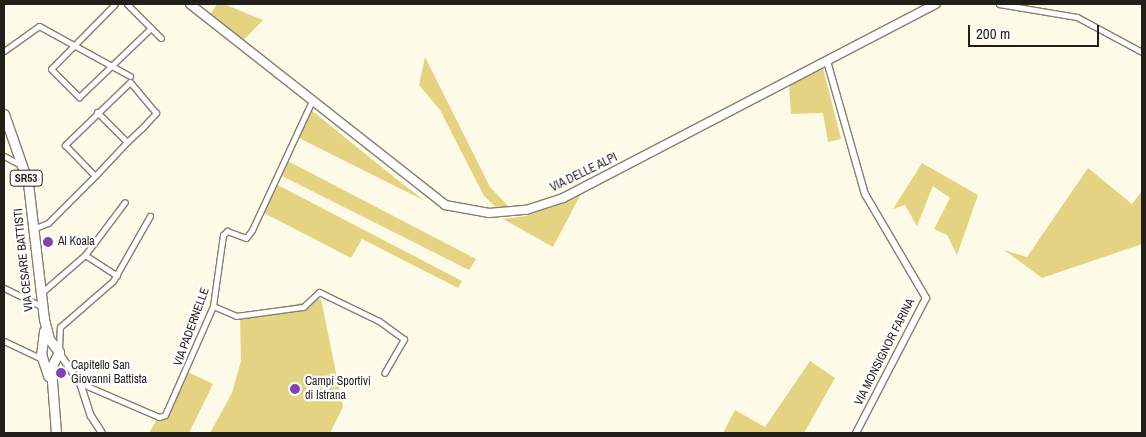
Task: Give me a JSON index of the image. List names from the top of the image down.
{
  "streets": {
    "main road": ["VIA DELLE ALPI", "SR53", "VIA CESARE BATTISTI"],
    "street": ["VIA PADERNELLE", "VIA MONSIGNOR FARINA"]
  },
  "crossings": [
    ["VIA DELLE ALPI", "VIA PADERNELLE"],
    ["VIA DELLE ALPI", "VIA MONSIGNOR FARINA"]
  ],
  "places": ["Al Koala", "Capitello San Giovanni Battista", "Campi Sportivi di Istrana"],
  "scale_bar": "200 m"
}
